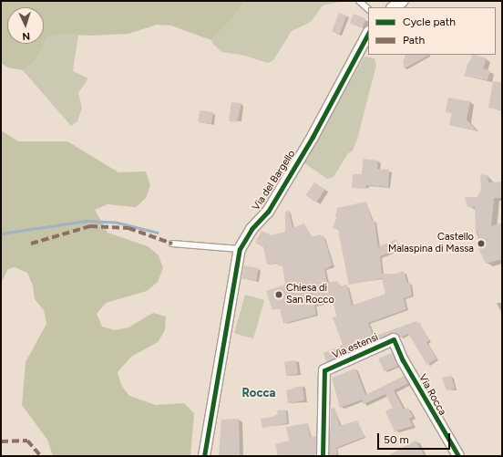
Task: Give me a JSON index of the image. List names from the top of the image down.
{
  "streets": {
    "street": ["Via del Bargello", "Via estensi", "Via Rocca"]
  },
  "crossings": [
    ["Via estensi", "Via Rocca"]
  ],
  "districts": ["Rocca"],
  "places": ["Castello Malaspina di Massa", "Chiesa di San Rocco"],
  "legend": ["Cycle path", "Path"],
  "scale_bar": "50 m",
  "north": "bottom"
}
